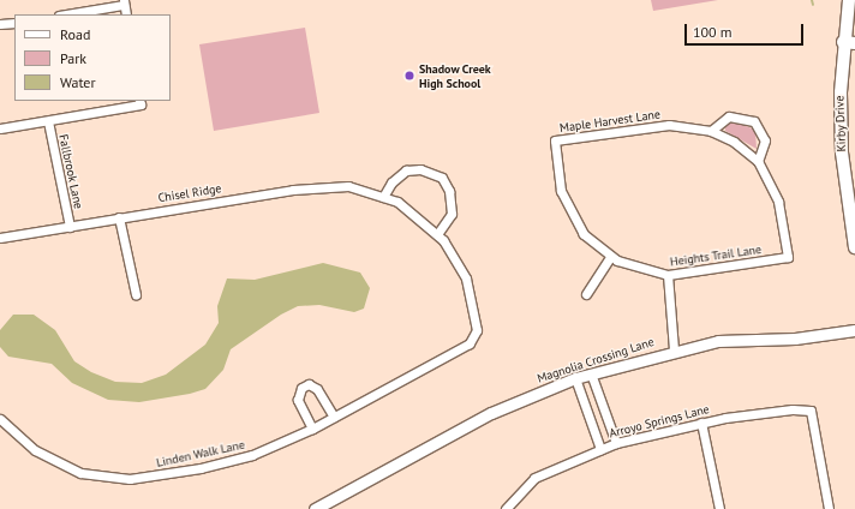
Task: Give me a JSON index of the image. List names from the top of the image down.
{
  "streets": {
    "main road": ["Kirby Drive"],
    "street": [
      "Maple Harvest Lane",
      "Fallbrook Lane",
      "Chisel Ridge",
      "Heights Trail Lane",
      "Magnolia Crossing Lane",
      "Arroyo Springs Lane",
      "Linden Walk Lane"
    ]
  },
  "crossings": [
    ["Maple Harvest Lane", "Heights Trail Lane"],
    ["Fallbrook Lane", "Chisel Ridge"],
    ["Chisel Ridge", "Linden Walk Lane"]
  ],
  "places": ["Shadow Creek High School"],
  "legend": ["Road", "Park", "Water"],
  "scale_bar": "100 m"
}
